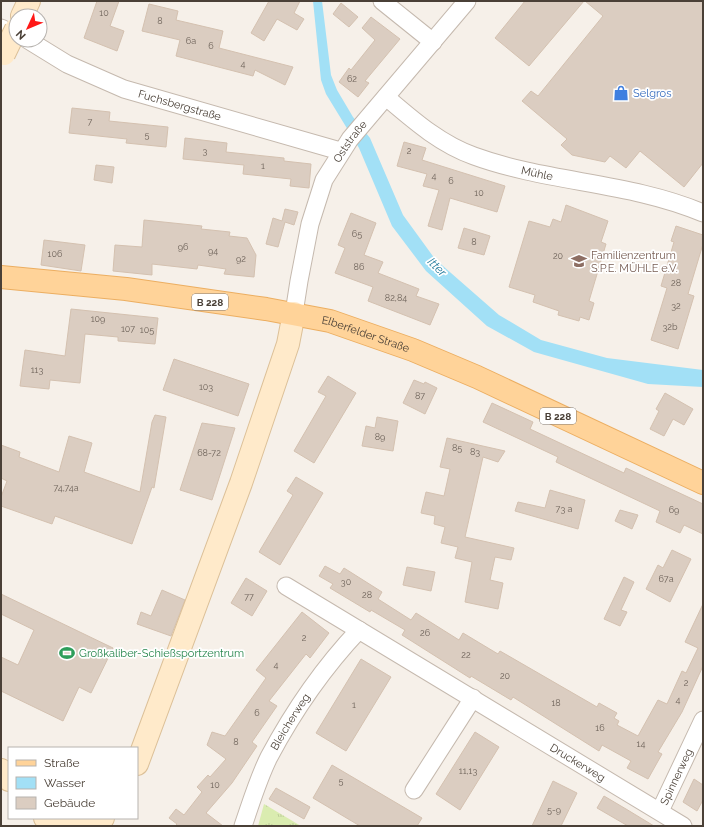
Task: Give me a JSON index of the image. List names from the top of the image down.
{
  "streets": {
    "main road": ["B 228", "Elberfelder Straße"],
    "street": [
      "Fuchsbergstraße",
      "Oststraße",
      "Mühle",
      "Bleicherweg",
      "Druckerweg",
      "Spinnerweg"
    ]
  },
  "crossings": [
    ["Fuchsbergstraße", "Oststraße"],
    ["Oststraße", "Mühle"],
    ["Oststraße", "Elberfelder Straße"],
    ["Bleicherweg", "Druckerweg"],
    ["Druckerweg", "Spinnerweg"]
  ],
  "water": ["Itter"],
  "places": {
    "shop": ["Selgros"],
    "school or university": ["Familienzentrum S.P.E. MÜHLE e.V."],
    "sports": ["Großkaliber-Schießsportzentrum"]
  },
  "house_numbers": [
    "10",
    "8",
    "6a",
    "6",
    "4",
    "62",
    "7",
    "5",
    "3",
    "2",
    "1",
    "4",
    "6",
    "10",
    "65",
    "8",
    "96",
    "94",
    "106",
    "20",
    "92",
    "86",
    "28",
    "82,84",
    "32",
    "109",
    "32b",
    "107",
    "105",
    "113",
    "103",
    "87",
    "89",
    "85",
    "83",
    "68-72",
    "74,74a",
    "73 a",
    "69",
    "67a",
    "30",
    "28",
    "77",
    "26",
    "2",
    "22",
    "4",
    "20",
    "2",
    "4",
    "18",
    "1",
    "6",
    "16",
    "8",
    "14",
    "11,13",
    "5",
    "10",
    "5-9"
  ],
  "legend": ["Straße", "Wasser", "Gebäude"],
  "north": "bottom left"
}
